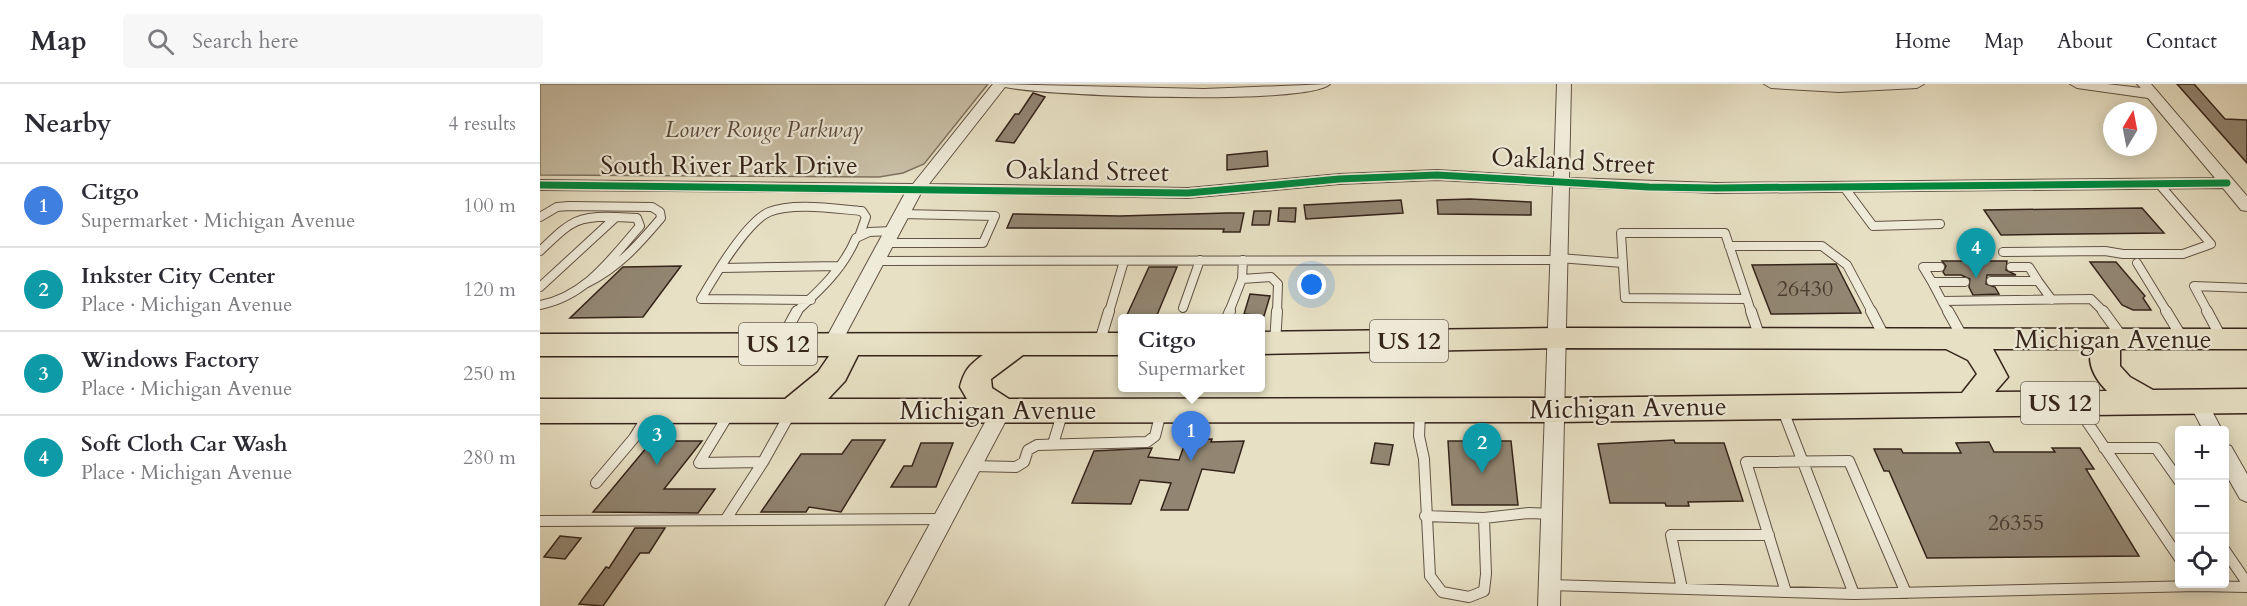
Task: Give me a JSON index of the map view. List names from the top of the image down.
{
  "streets": {
    "main road": ["Michigan Avenue", "US 12"],
    "street": ["Oakland Street", "South River Park Drive"]
  },
  "crossings": [
    ["Oakland Street", "South River Park Drive"]
  ],
  "parks": ["Lower Rouge Parkway"],
  "house_numbers": ["26430", "26355"],
  "north": "top",
  "page": {
    "header": "Map",
    "search": "Search here",
    "nav": [
      "Home",
      "Map",
      "About",
      "Contact"
    ],
    "heading": ["Nearby", "4 results"],
    "list": [
      {
        "mark": "1",
        "name": "Citgo",
        "note": "Supermarket · Michigan Avenue",
        "value": "100 m"
      },
      {
        "mark": "2",
        "name": "Inkster City Center",
        "note": "Place · Michigan Avenue",
        "value": "120 m"
      },
      {
        "mark": "3",
        "name": "Windows Factory",
        "note": "Place · Michigan Avenue",
        "value": "250 m"
      },
      {
        "mark": "4",
        "name": "Soft Cloth Car Wash",
        "note": "Place · Michigan Avenue",
        "value": "280 m"
      }
    ],
    "pins": [
      "4",
      "1",
      "3",
      "2"
    ],
    "popup": ["Citgo", "Supermarket"],
    "map_buttons": ["+", "−"]
  }
}
